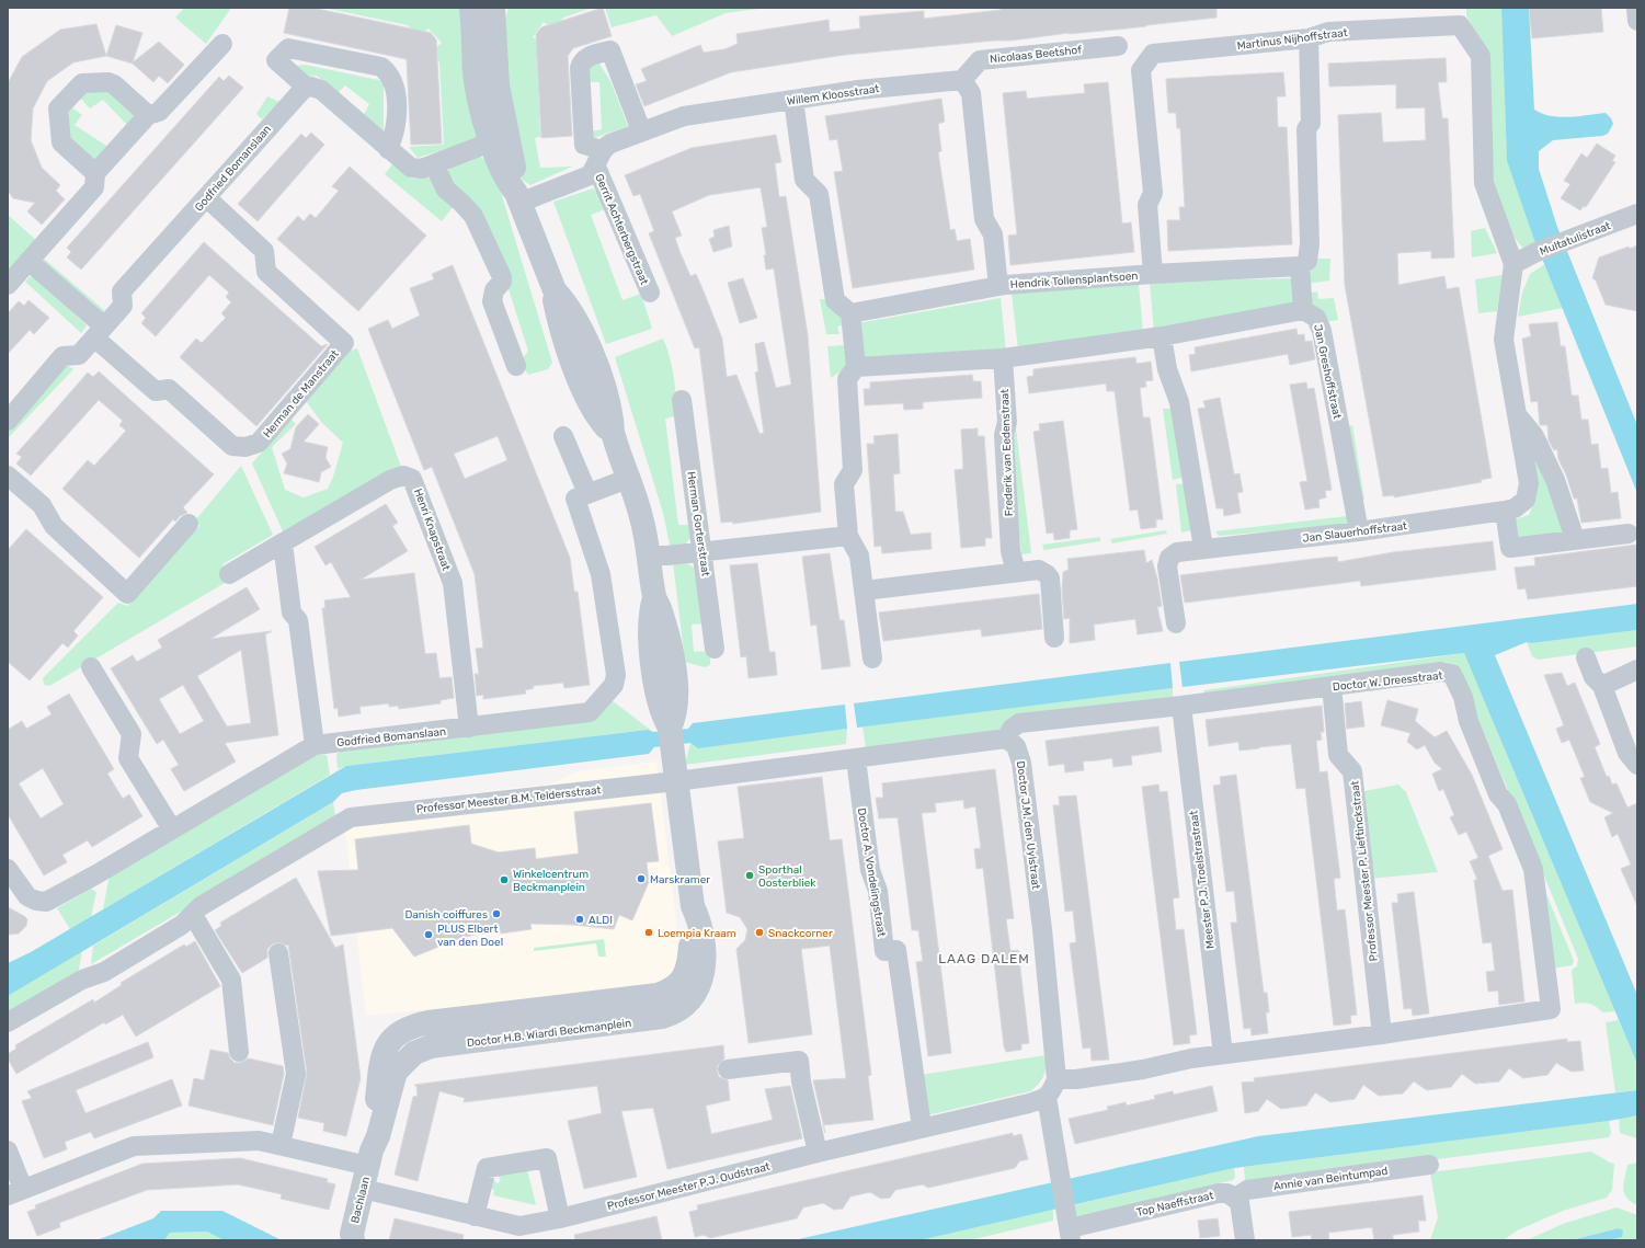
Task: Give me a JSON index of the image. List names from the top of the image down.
{
  "streets": {
    "street": [
      "Martinus Nijhoffstraat",
      "Nicolaas Beetshof",
      "Willem Kloosstraat",
      "Godfried Bomanslaan",
      "Gerrit Achterbergstraat",
      "Multatulistraat",
      "Hendrik Tollensplantsoen",
      "Jan Greshoffstraat",
      "Herman de Manstraat",
      "Frederik van Eedenstraat",
      "Herman Gorterstraat",
      "Henri Knapstraat",
      "Jan Slauerhoffstraat",
      "Doctor W. Dreesstraat",
      "Professor Meester B.M. Teldersstraat",
      "Doctor J.M. den Uylstraat",
      "Professor Meester P. Lieftinckstraat",
      "Doctor A. Vondelingstraat",
      "Meester P.J. Troelstrastraat",
      "Doctor H.B. Wiardi Beckmanplein",
      "Annie van Beintumpad",
      "Professor Meester P.J. Oudstraat",
      "Bachlaan",
      "Top Naeffstraat"
    ]
  },
  "crossings": [
    ["Martinus Nijhoffstraat", "Multatulistraat"],
    ["Martinus Nijhoffstraat", "Hendrik Tollensplantsoen"],
    ["Martinus Nijhoffstraat", "Jan Slauerhoffstraat"],
    ["Nicolaas Beetshof", "Willem Kloosstraat"],
    ["Willem Kloosstraat", "Gerrit Achterbergstraat"],
    ["Willem Kloosstraat", "Doctor H.B. Wiardi Beckmanplein"],
    ["Godfried Bomanslaan", "Herman de Manstraat"],
    ["Godfried Bomanslaan", "Henri Knapstraat"],
    ["Multatulistraat", "Jan Slauerhoffstraat"],
    ["Jan Greshoffstraat", "Jan Slauerhoffstraat"],
    ["Doctor W. Dreesstraat", "Doctor J.M. den Uylstraat"],
    ["Doctor W. Dreesstraat", "Professor Meester P. Lieftinckstraat"],
    ["Doctor W. Dreesstraat", "Meester P.J. Troelstrastraat"],
    ["Doctor W. Dreesstraat", "Professor Meester P.J. Oudstraat"],
    ["Professor Meester B.M. Teldersstraat", "Doctor H.B. Wiardi Beckmanplein"],
    ["Doctor J.M. den Uylstraat", "Professor Meester P.J. Oudstraat"],
    ["Doctor J.M. den Uylstraat", "Top Naeffstraat"],
    ["Professor Meester P. Lieftinckstraat", "Professor Meester P.J. Oudstraat"],
    ["Doctor A. Vondelingstraat", "Professor Meester P.J. Oudstraat"],
    ["Meester P.J. Troelstrastraat", "Professor Meester P.J. Oudstraat"],
    ["Doctor H.B. Wiardi Beckmanplein", "Bachlaan"],
    ["Annie van Beintumpad", "Top Naeffstraat"],
    ["Professor Meester P.J. Oudstraat", "Bachlaan"]
  ],
  "districts": ["LAAG DALEM"],
  "places": [
    "Sporthal Oosterbliek",
    "Marskramer",
    "Winkelcentrum Beckmanplein",
    "Danish coiffures",
    "ALDI",
    "Loempia Kraam",
    "Snackcorner",
    "PLUS Elbert van den Doel"
  ]
}
